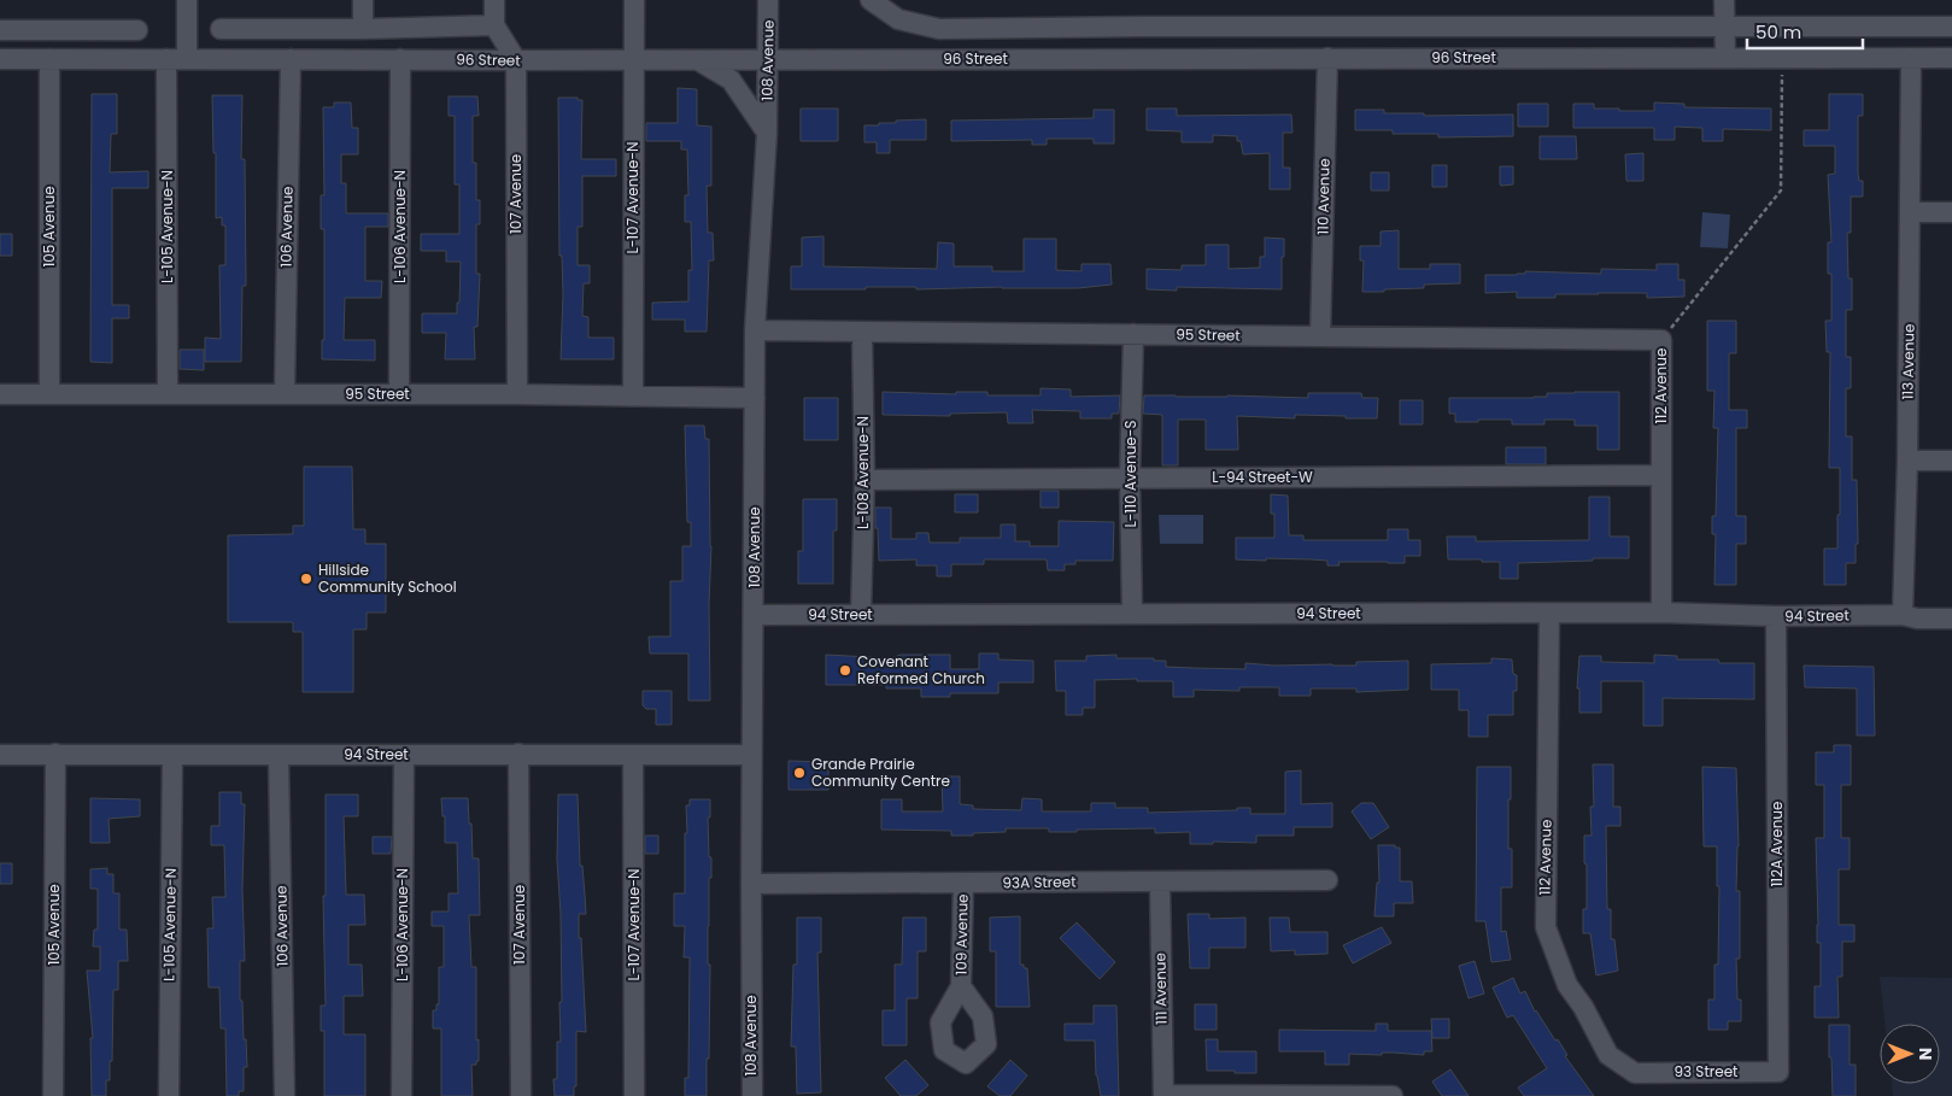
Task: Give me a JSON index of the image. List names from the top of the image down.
{
  "streets": {
    "street": [
      "96 Street",
      "108 Avenue",
      "107 Avenue",
      "110 Avenue",
      "L-107 Avenue-N",
      "105 Avenue",
      "L-105 Avenue-N",
      "106 Avenue",
      "L-106 Avenue-N",
      "95 Street",
      "113 Avenue",
      "112 Avenue",
      "L-108 Avenue-N",
      "L-110 Avenue-S",
      "L-94 Street-W",
      "94 Street",
      "112A Avenue",
      "93A Street",
      "109 Avenue",
      "111 Avenue",
      "93 Street"
    ]
  },
  "crossings": [
    ["96 Street", "108 Avenue"],
    ["96 Street", "107 Avenue"],
    ["96 Street", "110 Avenue"],
    ["96 Street", "L-107 Avenue-N"],
    ["96 Street", "105 Avenue"],
    ["96 Street", "L-105 Avenue-N"],
    ["96 Street", "106 Avenue"],
    ["96 Street", "L-106 Avenue-N"],
    ["96 Street", "113 Avenue"],
    ["108 Avenue", "95 Street"],
    ["108 Avenue", "94 Street"],
    ["108 Avenue", "93A Street"],
    ["107 Avenue", "95 Street"],
    ["107 Avenue", "94 Street"],
    ["110 Avenue", "95 Street"],
    ["L-107 Avenue-N", "95 Street"],
    ["L-107 Avenue-N", "94 Street"],
    ["105 Avenue", "95 Street"],
    ["105 Avenue", "94 Street"],
    ["L-105 Avenue-N", "95 Street"],
    ["L-105 Avenue-N", "94 Street"],
    ["106 Avenue", "95 Street"],
    ["106 Avenue", "94 Street"],
    ["L-106 Avenue-N", "95 Street"],
    ["L-106 Avenue-N", "94 Street"],
    ["95 Street", "112 Avenue"],
    ["95 Street", "L-108 Avenue-N"],
    ["95 Street", "L-110 Avenue-S"],
    ["113 Avenue", "94 Street"],
    ["112 Avenue", "L-94 Street-W"],
    ["112 Avenue", "94 Street"],
    ["112 Avenue", "93 Street"],
    ["L-108 Avenue-N", "L-94 Street-W"],
    ["L-108 Avenue-N", "94 Street"],
    ["L-110 Avenue-S", "L-94 Street-W"],
    ["L-110 Avenue-S", "94 Street"],
    ["94 Street", "112A Avenue"],
    ["112A Avenue", "93 Street"],
    ["93A Street", "109 Avenue"],
    ["93A Street", "111 Avenue"]
  ],
  "places": ["Hillside Community School", "Covenant Reformed Church", "Grande Prairie Community Centre"],
  "scale_bar": "50 m",
  "north": "right"
}
